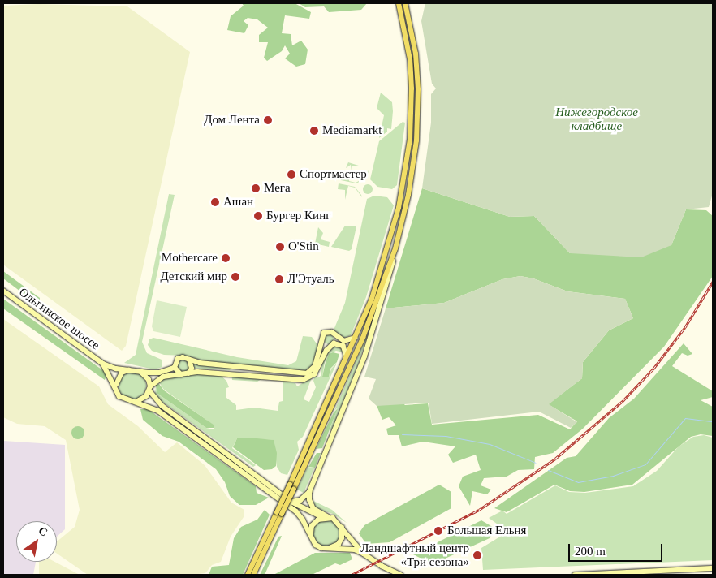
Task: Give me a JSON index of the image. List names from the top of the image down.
{
  "streets": {
    "main road": ["Ольгинское шоссе"]
  },
  "parks": ["Нижегородское кладбище"],
  "places": [
    "Дом Лента",
    "Mediamarkt",
    "Спортмастер",
    "Мега",
    "Ашан",
    "Бургер Кинг",
    "O'Stin",
    "Mothercare",
    "Детский мир",
    "Л'Этуаль",
    "Большая Ельня",
    "Ландшафтный центр «Три сезона»"
  ],
  "scale_bar": "200 m",
  "north": "top right"
}
